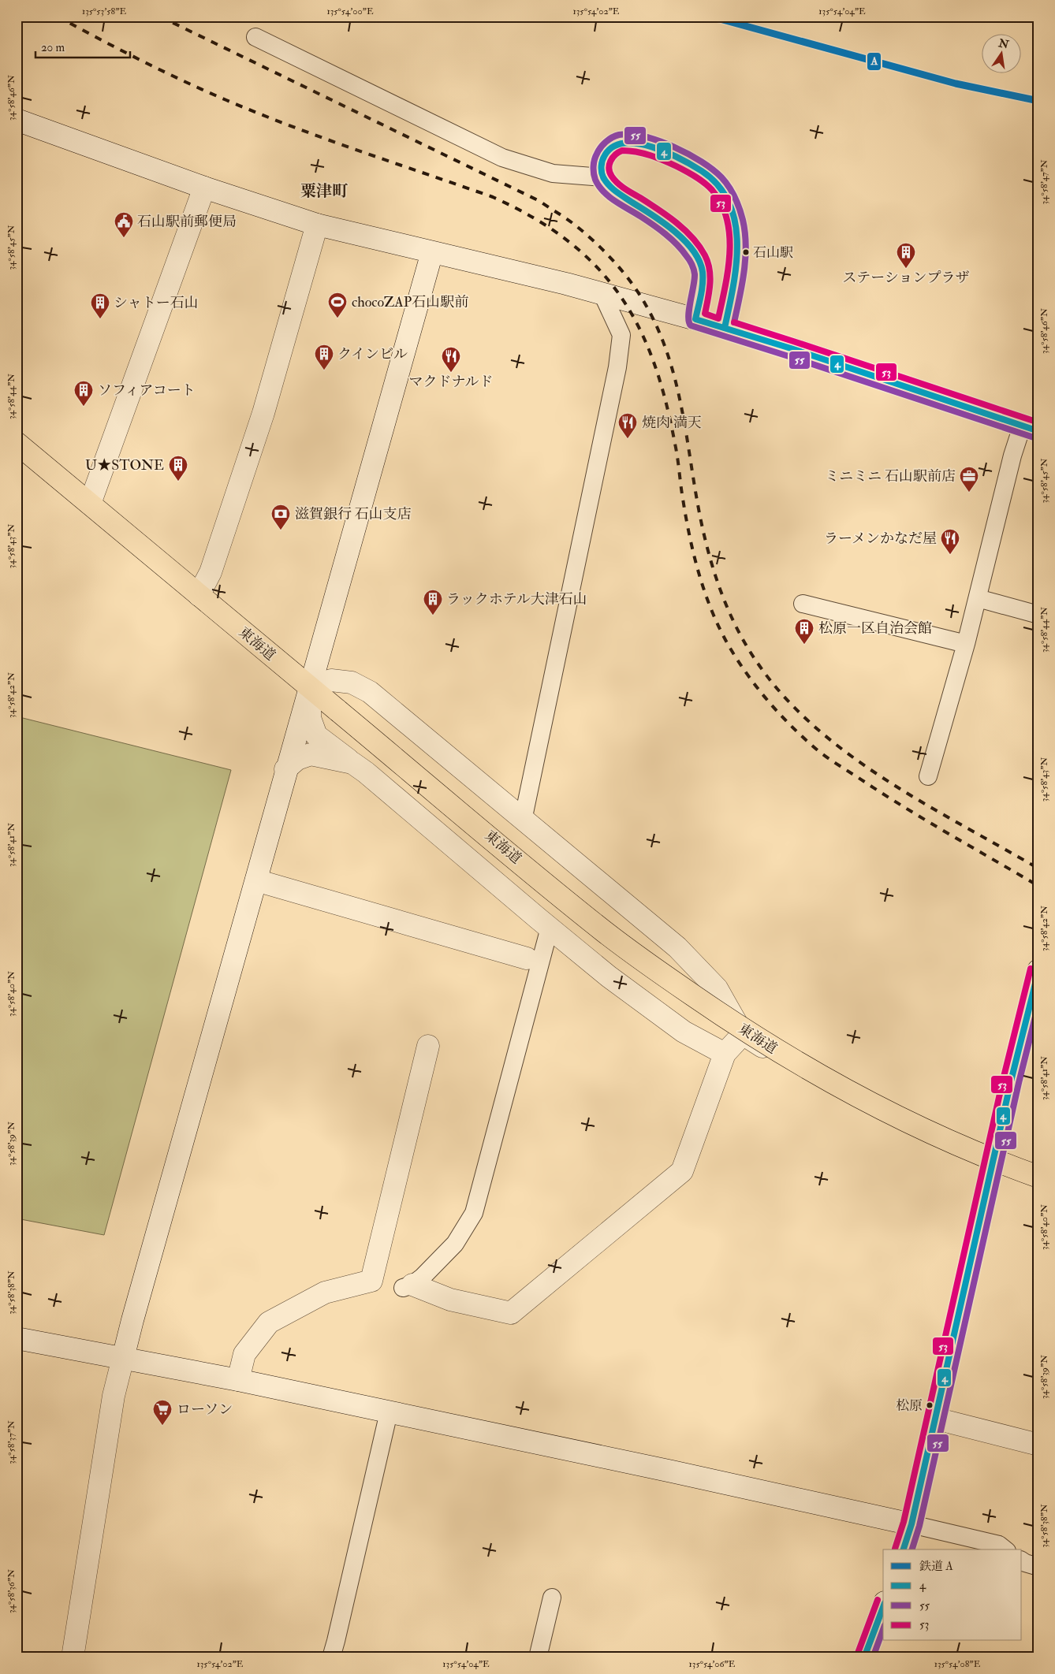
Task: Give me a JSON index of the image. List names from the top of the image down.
{
  "streets": {
    "highway": ["東海道"]
  },
  "districts": ["粟津町"],
  "places": {
    "public building": ["石山駅前郵便局"],
    "other": ["石山駅", "松原"],
    "building": [
      "ステーションプラザ",
      "シャトー石山",
      "クインビル",
      "ソフィアコート",
      "U★STONE",
      "ラックホテル大津石山",
      "松原一区自治会館"
    ],
    "sports": ["chocoZAP石山駅前"],
    "restaurant": ["マクドナルド", "焼肉 満天", "ラーメンかなだ屋"],
    "office": ["ミニミニ 石山駅前店"],
    "bank": ["滋賀銀行 石山支店"],
    "supermarket": ["ローソン"]
  },
  "lines": [
    "rail line A",
    "transit line 55",
    "transit line 4",
    "transit line 53"
  ],
  "legend": [
    "鉄道 A",
    "4",
    "55",
    "53"
  ],
  "scale_bar": "20 m",
  "north": "top",
  "coordinates": [
    "135°53'58\"E",
    "135°54'00\"E",
    "135°54'02\"E",
    "135°54'04\"E",
    "34°58'46\"N",
    "34°58'47\"N",
    "34°58'45\"N",
    "34°58'44\"N",
    "34°58'43\"N",
    "34°58'42\"N",
    "34°58'41\"N",
    "34°58'40\"N",
    "34°58'39\"N",
    "34°58'38\"N",
    "34°58'37\"N",
    "34°58'36\"N",
    "135°54'06\"E",
    "135°54'08\"E"
  ]
}
